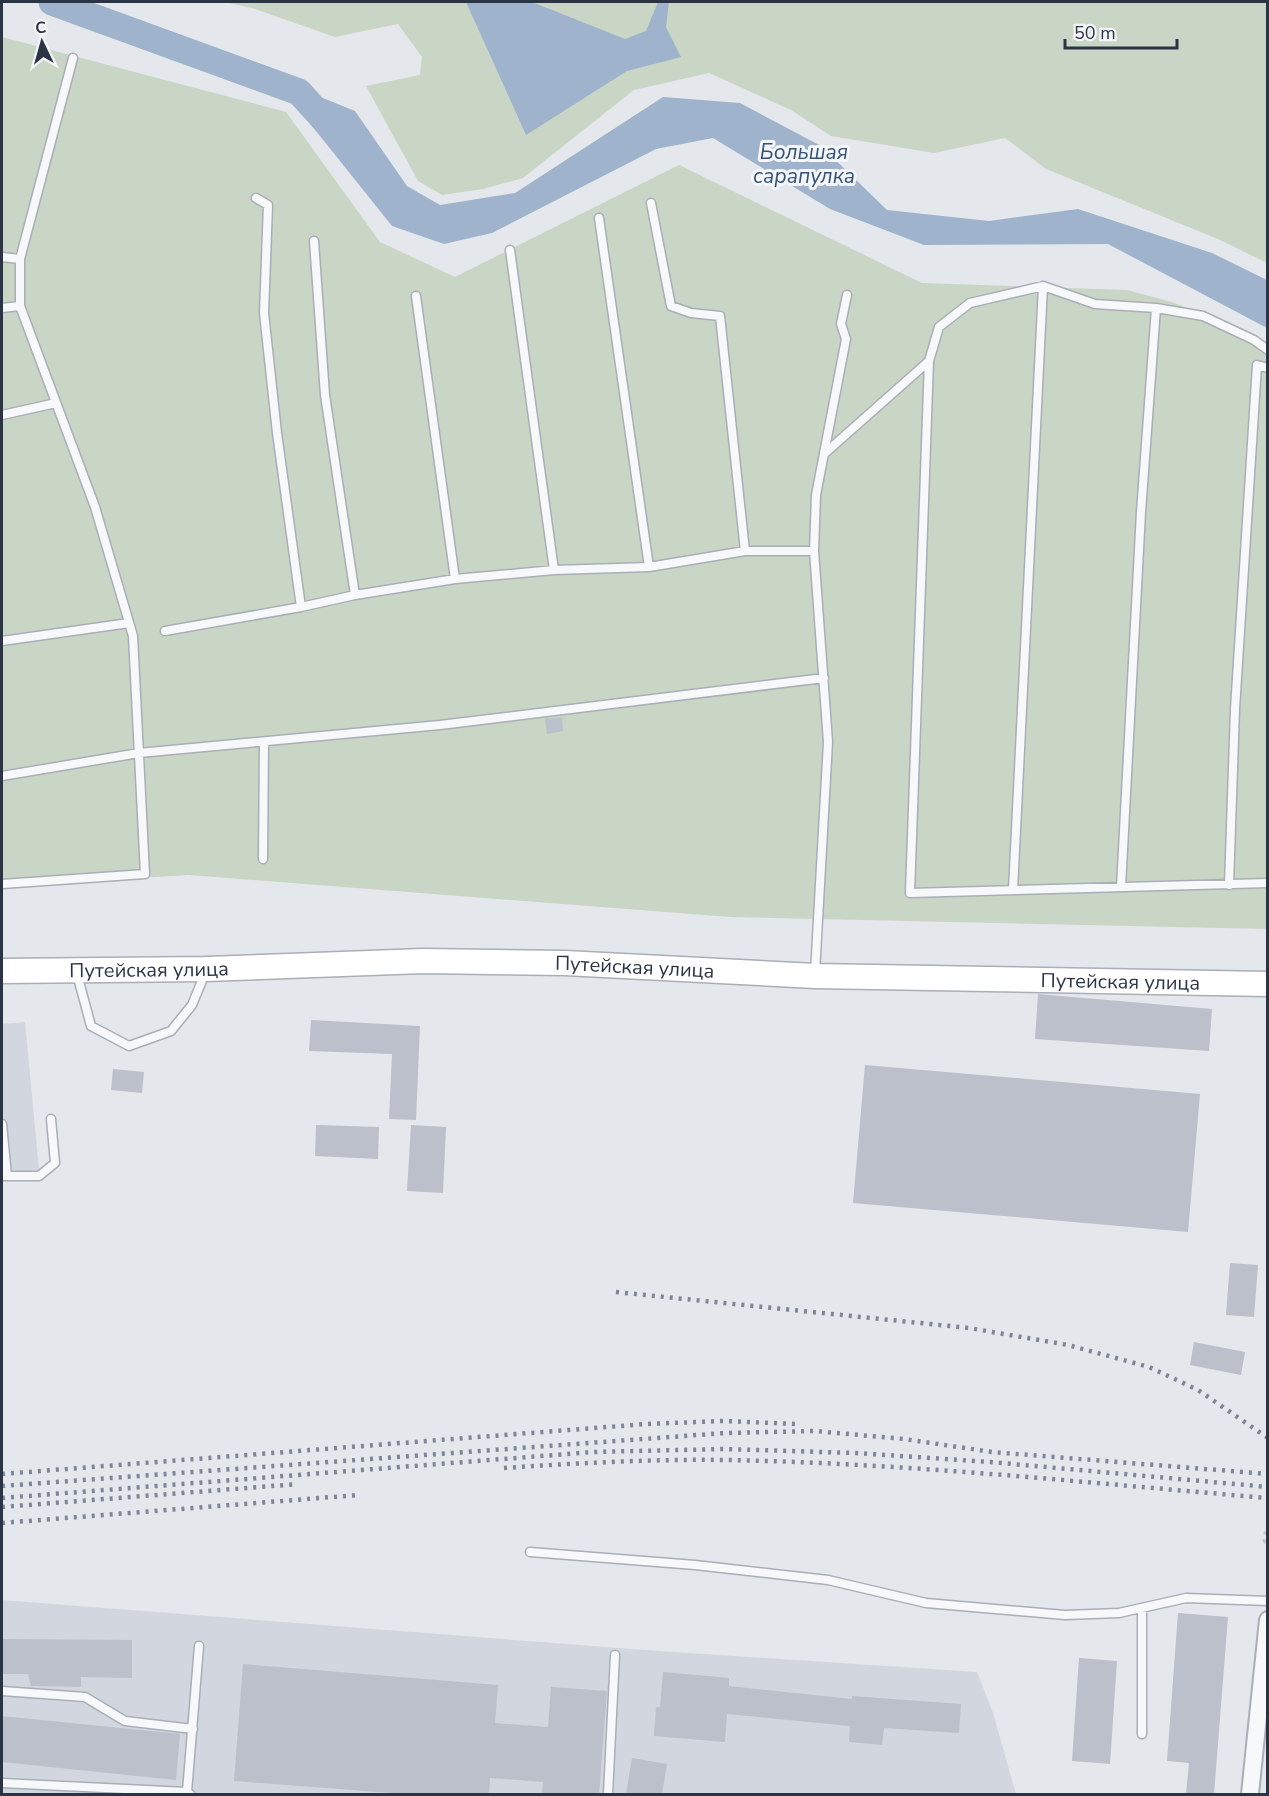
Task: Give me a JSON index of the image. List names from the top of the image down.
{
  "streets": {
    "main road": ["Путейская улица"]
  },
  "water": ["Большая сарапулка"],
  "scale_bar": "50 m",
  "north": "top"
}
